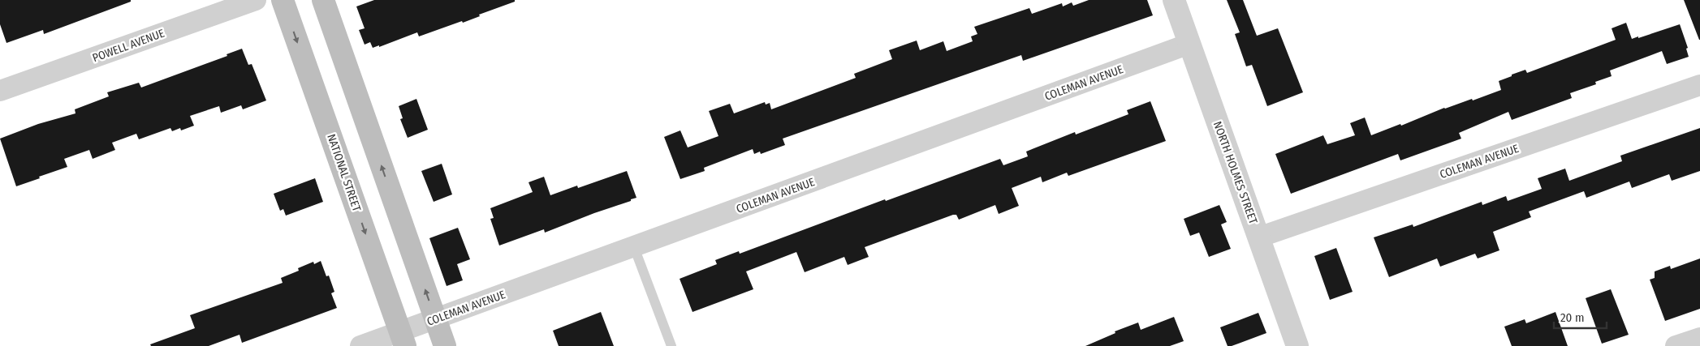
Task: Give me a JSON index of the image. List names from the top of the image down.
{
  "streets": {
    "main road": ["NATIONAL STREET"],
    "street": ["POWELL AVENUE", "COLEMAN AVENUE", "NORTH HOLMES STREET"]
  },
  "crossings": [
    ["COLEMAN AVENUE", "NATIONAL STREET"],
    ["COLEMAN AVENUE", "NORTH HOLMES STREET"]
  ],
  "scale_bar": "20 m"
}
